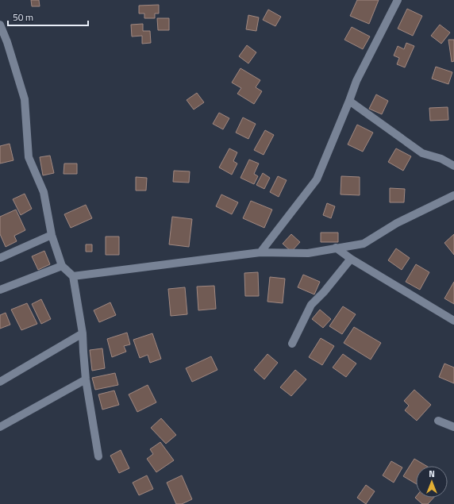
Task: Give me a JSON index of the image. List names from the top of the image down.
{
  "scale_bar": "50 m",
  "north": "top"
}
